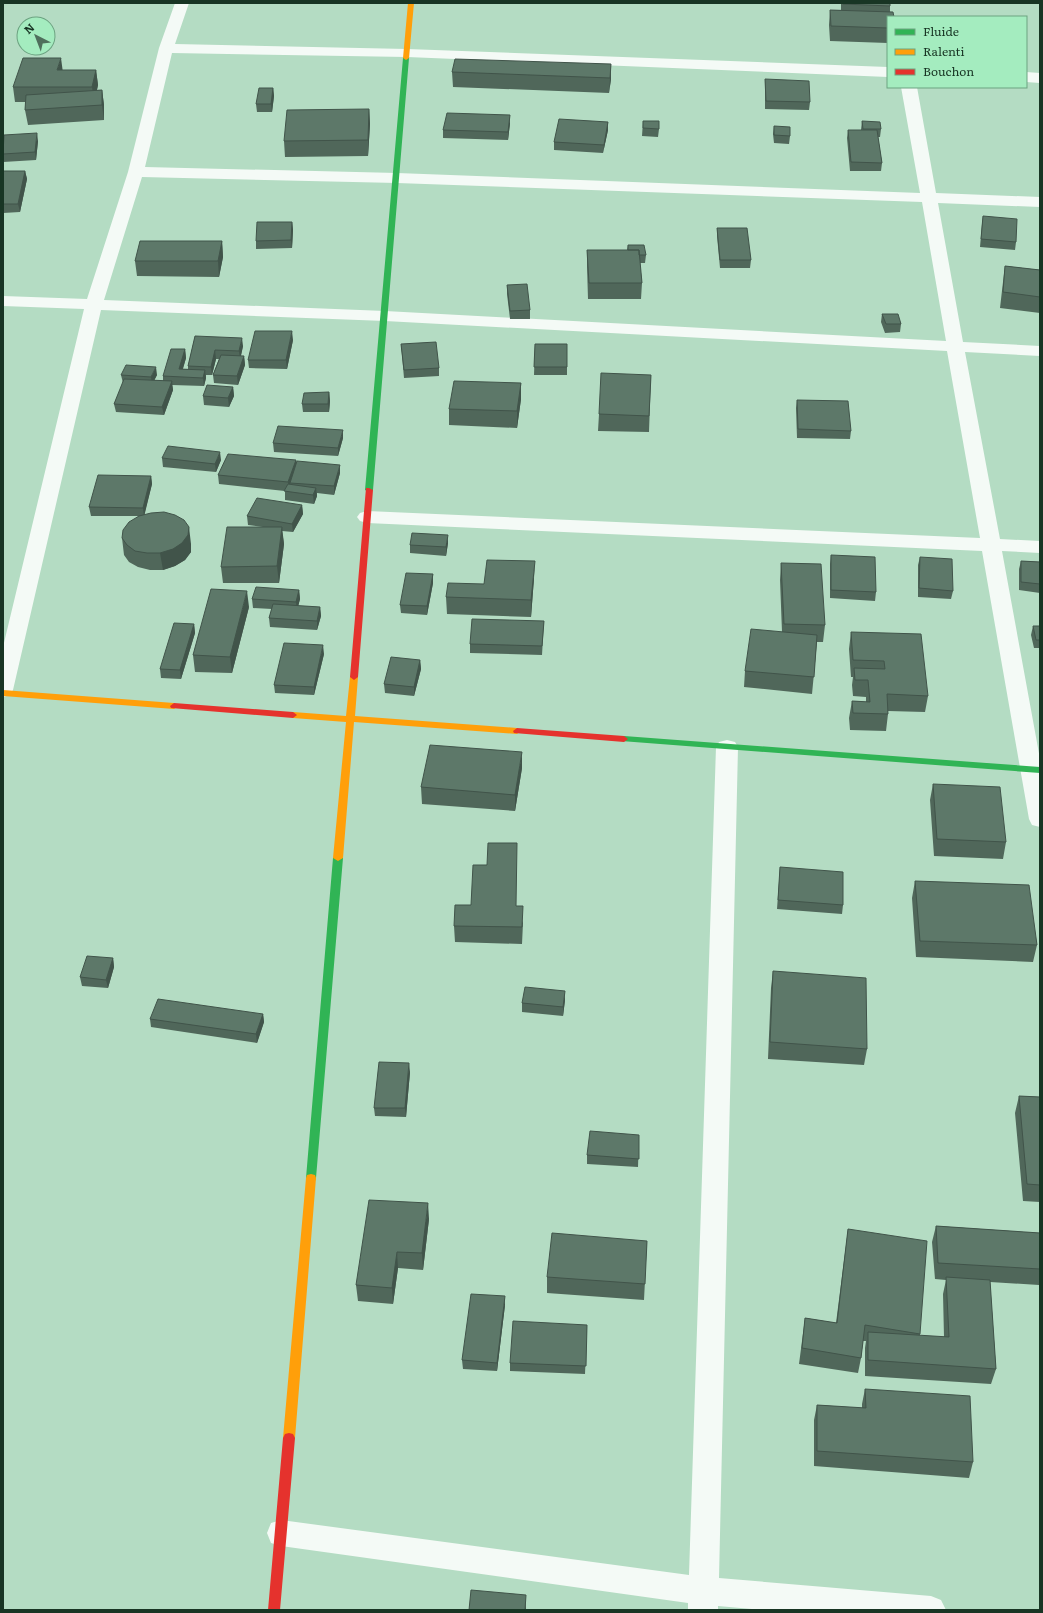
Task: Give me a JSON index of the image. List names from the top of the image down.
{
  "legend": ["Fluide", "Ralenti", "Bouchon"],
  "north": "top left"
}
